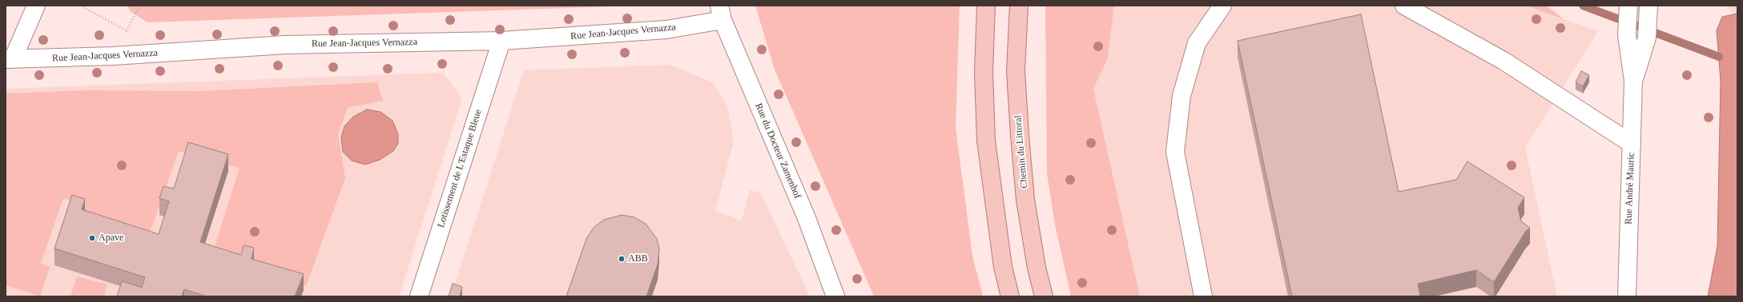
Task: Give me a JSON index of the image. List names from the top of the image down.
{
  "streets": {
    "main road": ["Chemin du Littoral"],
    "street": [
      "Rue Jean-Jacques Vernazza",
      "Rue du Docteur Zamenhof",
      "Lotissement de L'Estaque Bleue",
      "Rue André Mauric"
    ]
  },
  "crossings": [
    ["Rue Jean-Jacques Vernazza", "Rue du Docteur Zamenhof"],
    ["Rue Jean-Jacques Vernazza", "Lotissement de L'Estaque Bleue"]
  ],
  "places": ["Apave", "ABB"]
}
